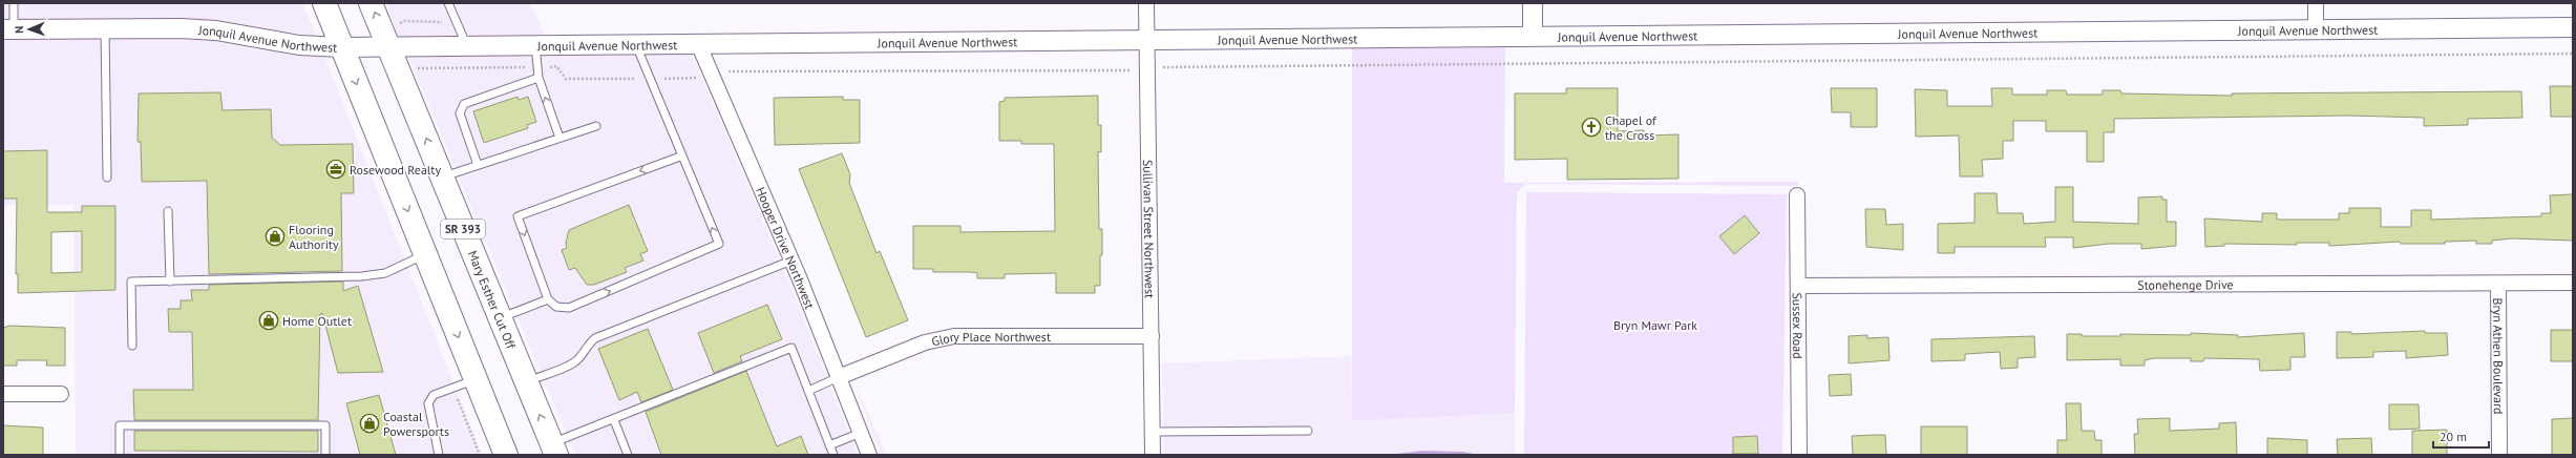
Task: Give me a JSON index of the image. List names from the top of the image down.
{
  "streets": {
    "main road": ["SR 393", "Mary Esther Cut Off"],
    "street": [
      "Jonquil Avenue Northwest",
      "Sullivan Street Northwest",
      "Hooper Drive Northwest",
      "Stonehenge Drive",
      "Sussex Road",
      "Glory Place Northwest",
      "Bryn Athen Boulevard"
    ]
  },
  "crossings": [
    ["Jonquil Avenue Northwest", "Sullivan Street Northwest"],
    ["Jonquil Avenue Northwest", "Hooper Drive Northwest"],
    ["Jonquil Avenue Northwest", "Mary Esther Cut Off"],
    ["Sullivan Street Northwest", "Glory Place Northwest"],
    ["Hooper Drive Northwest", "Glory Place Northwest"],
    ["Stonehenge Drive", "Sussex Road"],
    ["Stonehenge Drive", "Bryn Athen Boulevard"]
  ],
  "parks": ["Bryn Mawr Park"],
  "places": {
    "church": ["Chapel of the Cross"],
    "office": ["Rosewood Realty"],
    "shop": ["Flooring Authority", "Home Outlet", "Coastal Powersports"]
  },
  "scale_bar": "20 m",
  "north": "left"
}
